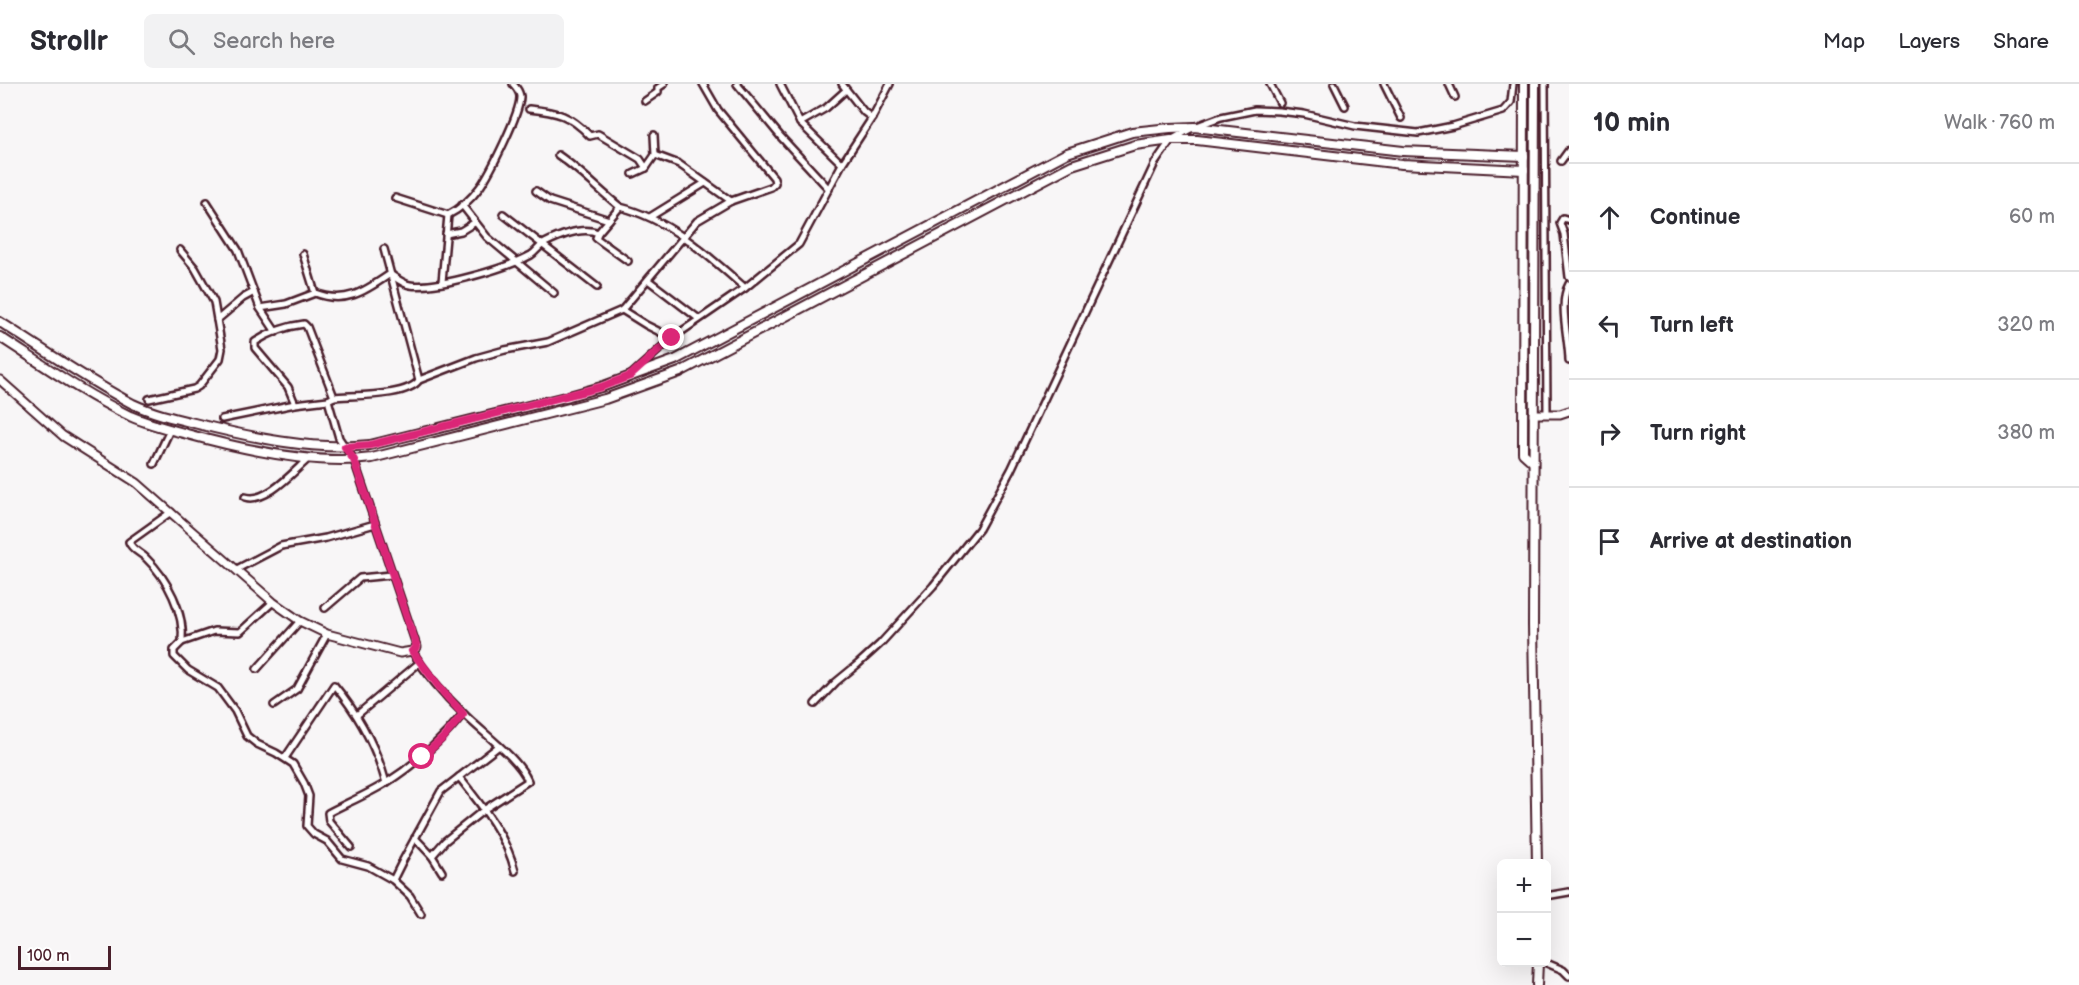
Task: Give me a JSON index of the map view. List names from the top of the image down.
{
  "scale_bar": "100 m",
  "page": {
    "header": "Strollr",
    "search": "Search here",
    "nav": ["Map", "Layers", "Share"],
    "heading": ["10 min", "Walk · 760 m"],
    "list": [
      ["Continue", "60 m"],
      ["Turn left", "320 m"],
      ["Turn right", "380 m"],
      "Arrive at destination"
    ],
    "map_buttons": ["+", "−"],
    "scale": "100 m"
  }
}
